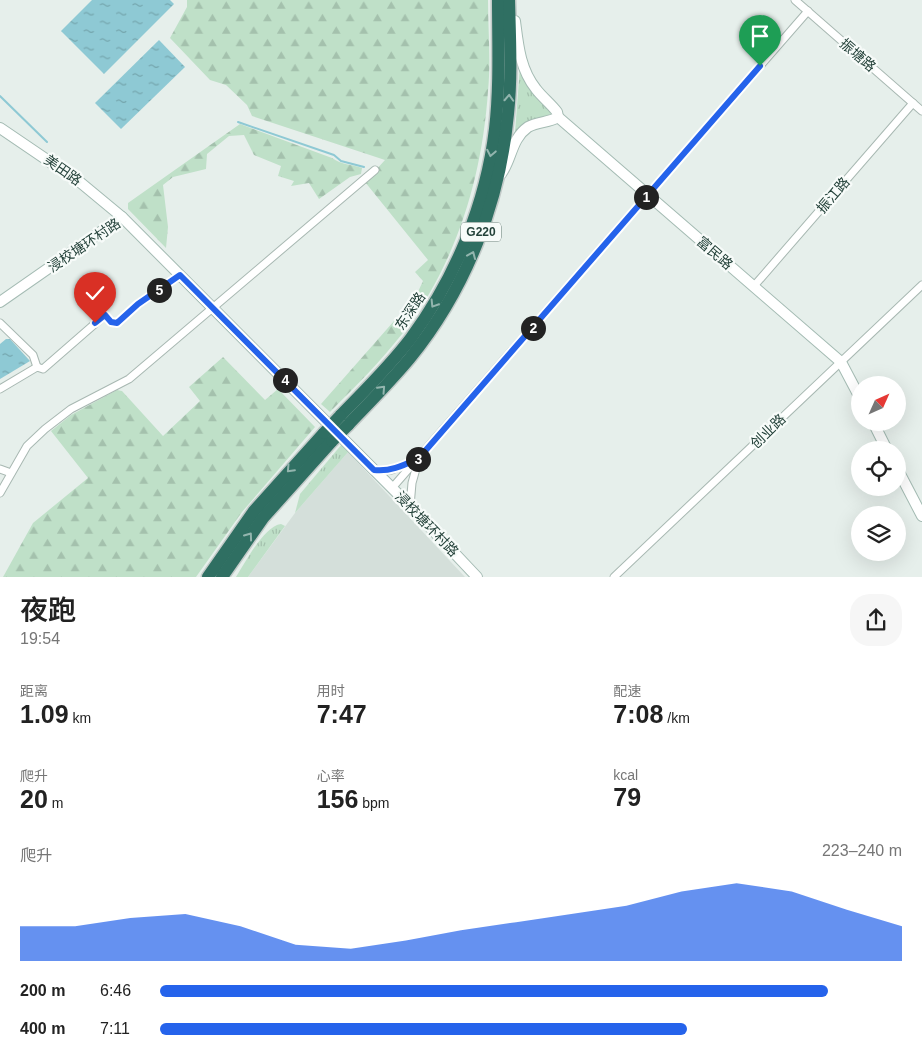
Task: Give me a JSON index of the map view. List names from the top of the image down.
{
  "streets": {
    "highway": ["G220", "东深路"],
    "street": [
      "振塘路",
      "美田路",
      "振江路",
      "浸校塘环村路",
      "富民路",
      "创业路"
    ]
  },
  "crossings": [
    ["振塘路", "振江路"],
    ["美田路", "浸校塘环村路"],
    ["振江路", "富民路"],
    ["富民路", "东深路"],
    ["富民路", "创业路"]
  ],
  "north": "top right",
  "page": {
    "pins": [
      "1",
      "5",
      "2",
      "4",
      "3"
    ],
    "heading": ["夜跑", "19:54"],
    "stats": [
      ["距离", "1.09 km"],
      ["用时", "7:47"],
      ["配速", "7:08 /km"],
      ["爬升", "20 m"],
      ["心率", "156 bpm"],
      ["kcal", "79"]
    ],
    "chart": ["爬升", "223–240 m"],
    "list": [
      {
        "name": "200 m",
        "note": "6:46"
      },
      {
        "name": "400 m",
        "note": "7:11"
      }
    ]
  }
}
